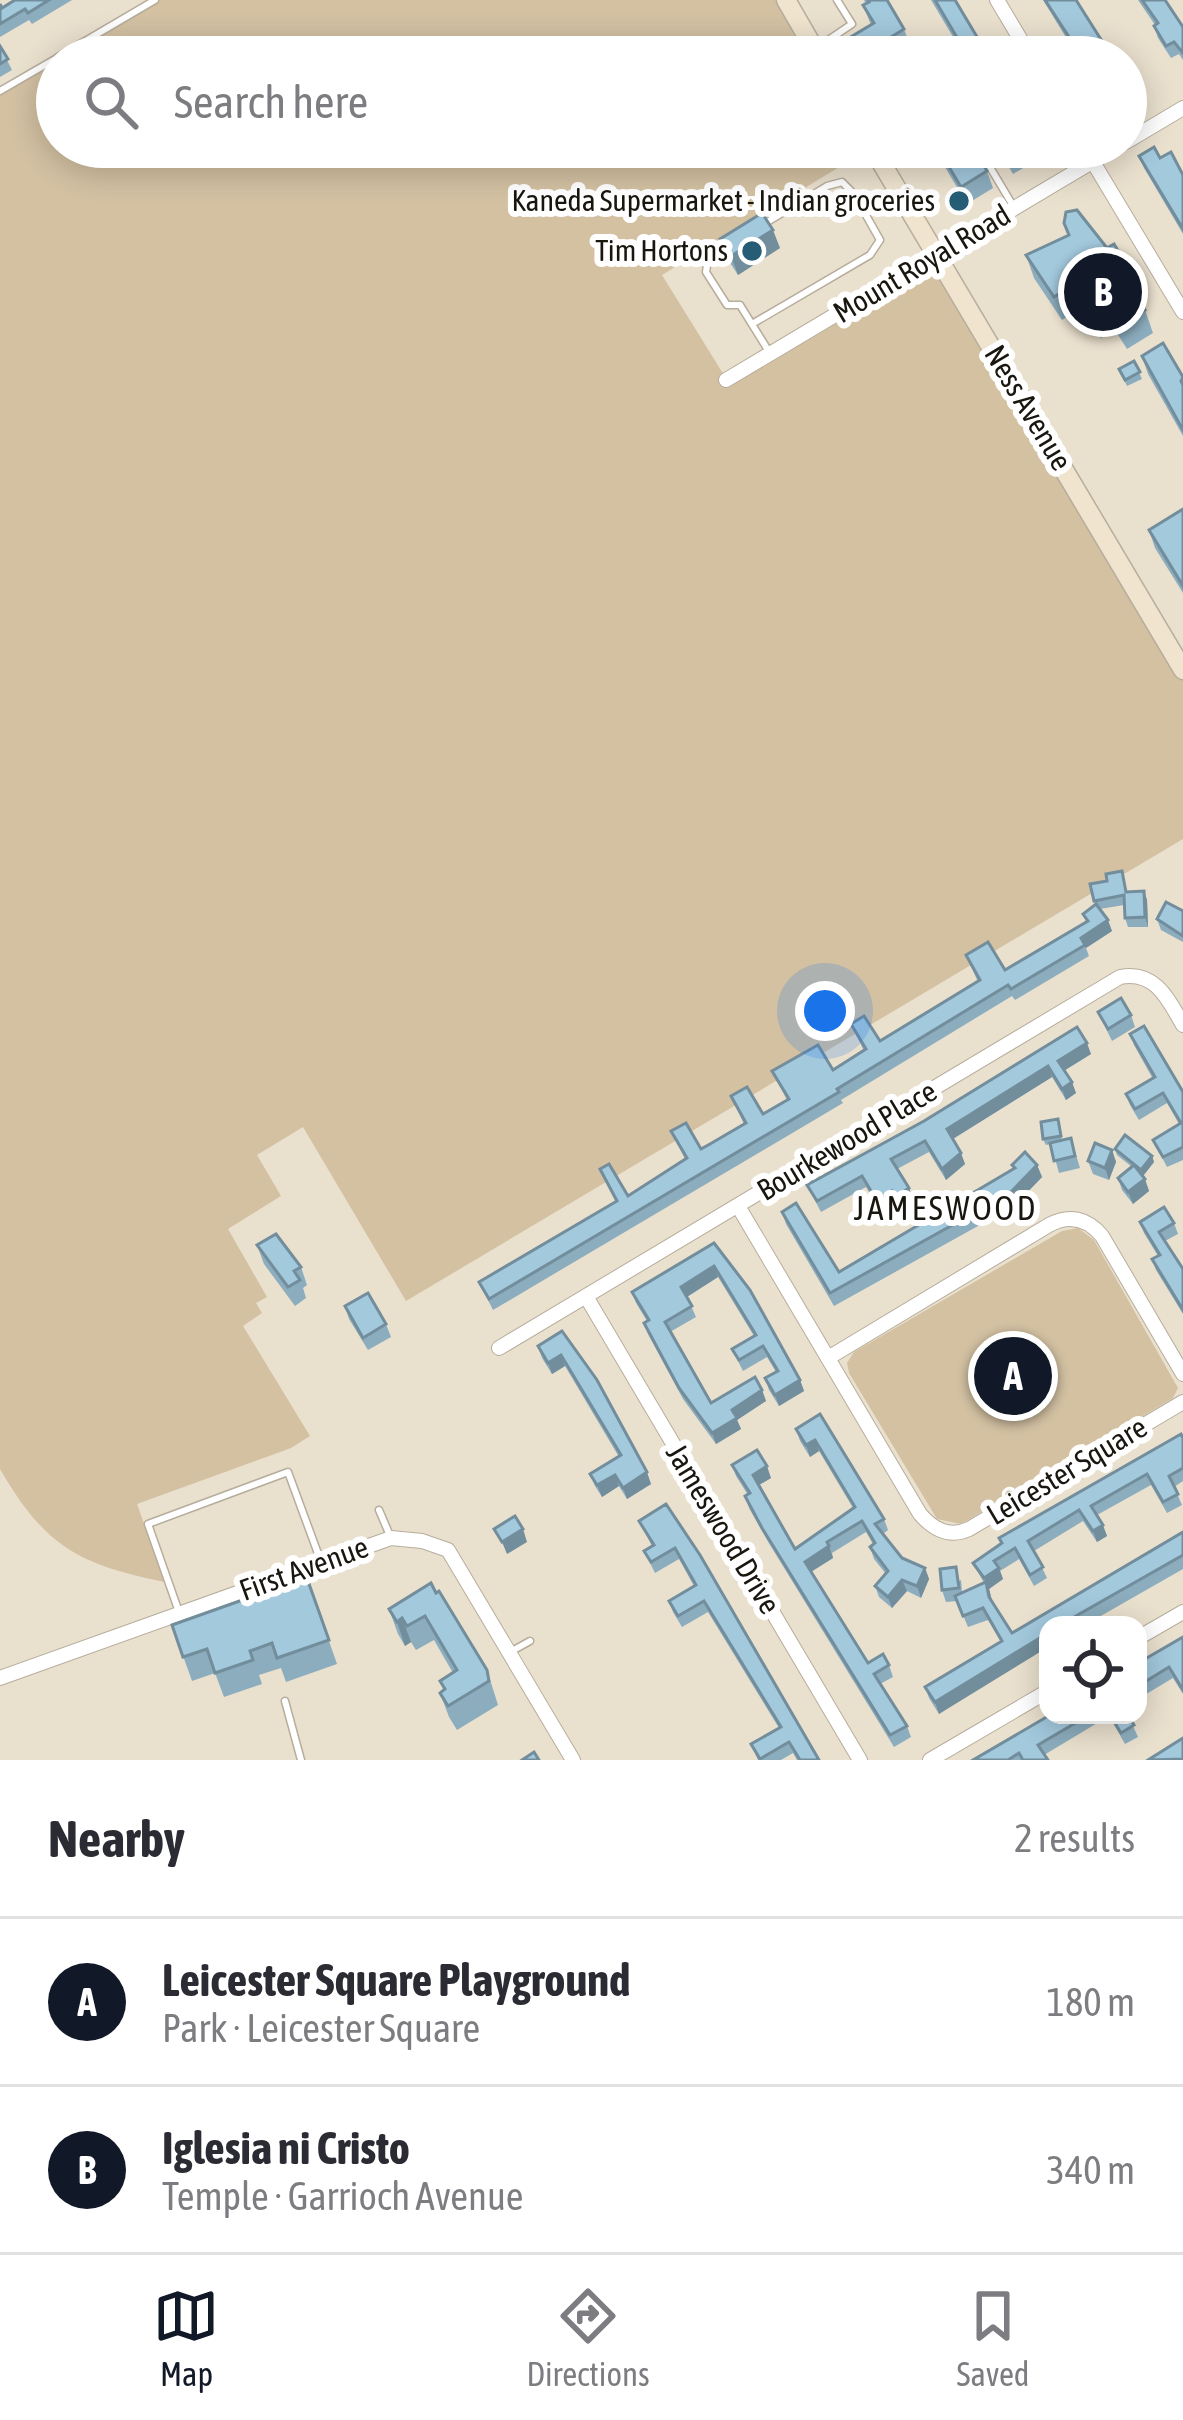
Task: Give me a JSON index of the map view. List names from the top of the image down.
{
  "streets": {
    "main road": ["Ness Avenue"],
    "street": [
      "Mount Royal Road",
      "Bourkewood Place",
      "Leicester Square",
      "Jameswood Drive",
      "First Avenue"
    ]
  },
  "crossings": [
    ["Mount Royal Road", "Ness Avenue"],
    ["Bourkewood Place", "Leicester Square"],
    ["Bourkewood Place", "Jameswood Drive"]
  ],
  "districts": ["JAMESWOOD"],
  "places": ["Kaneda Supermarket - Indian groceries", "Tim Hortons"],
  "page": {
    "search": "Search here",
    "pins": ["B", "A"],
    "heading": ["Nearby", "2 results"],
    "list": [
      {
        "mark": "A",
        "name": "Leicester Square Playground",
        "note": "Park · Leicester Square",
        "value": "180 m"
      },
      {
        "mark": "B",
        "name": "Iglesia ni Cristo",
        "note": "Temple · Garrioch Avenue",
        "value": "340 m"
      }
    ],
    "nav": ["Map", "Directions", "Saved"]
  }
}
